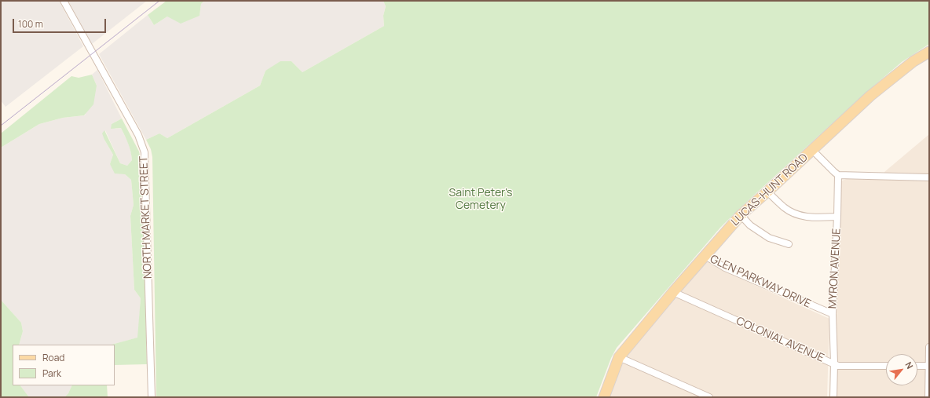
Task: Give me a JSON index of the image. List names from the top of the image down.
{
  "streets": {
    "main road": ["LUCAS-HUNT ROAD"],
    "street": [
      "NORTH MARKET STREET",
      "MYRON AVENUE",
      "GLEN PARKWAY DRIVE",
      "COLONIAL AVENUE"
    ]
  },
  "crossings": [
    ["LUCAS-HUNT ROAD", "GLEN PARKWAY DRIVE"],
    ["LUCAS-HUNT ROAD", "COLONIAL AVENUE"],
    ["MYRON AVENUE", "GLEN PARKWAY DRIVE"],
    ["MYRON AVENUE", "COLONIAL AVENUE"]
  ],
  "parks": ["Saint Peter's Cemetery"],
  "legend": ["Road", "Park"],
  "scale_bar": "100 m",
  "north": "top right"
}
